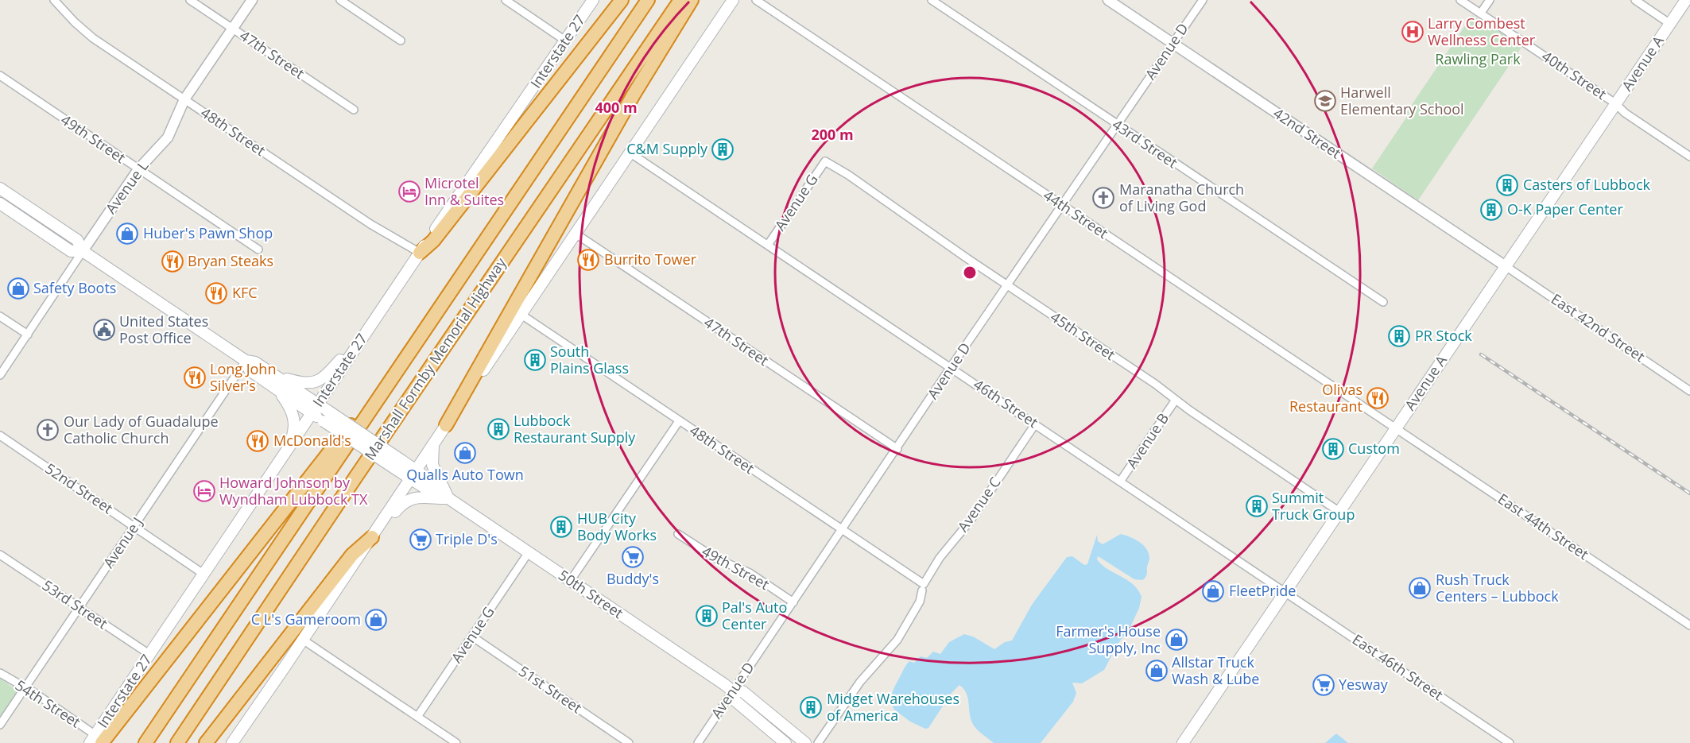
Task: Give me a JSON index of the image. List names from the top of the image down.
{
  "streets": {
    "highway": ["Marshall Formby Memorial Highway"],
    "main road": ["Interstate 27", "Avenue A", "50th Street"],
    "street": [
      "Avenue D",
      "47th Street",
      "40th Street",
      "48th Street",
      "42nd Street",
      "49th Street",
      "43rd Street",
      "Avenue L",
      "Avenue G",
      "44th Street",
      "East 42nd Street",
      "45th Street",
      "46th Street",
      "Avenue B",
      "52nd Street",
      "Avenue C",
      "East 44th Street",
      "Avenue J",
      "53rd Street",
      "East 46th Street",
      "51st Street",
      "54th Street"
    ]
  },
  "crossings": [
    ["Interstate 27", "48th Street"],
    ["Interstate 27", "52nd Street"],
    ["Interstate 27", "50th Street"],
    ["Interstate 27", "53rd Street"],
    ["Interstate 27", "54th Street"],
    ["Avenue D", "47th Street"],
    ["Avenue D", "48th Street"],
    ["Avenue D", "42nd Street"],
    ["Avenue D", "49th Street"],
    ["Avenue D", "43rd Street"],
    ["Avenue D", "44th Street"],
    ["Avenue D", "45th Street"],
    ["Avenue D", "46th Street"],
    ["Avenue D", "50th Street"],
    ["47th Street", "Avenue L"],
    ["Avenue A", "40th Street"],
    ["Avenue A", "42nd Street"],
    ["Avenue A", "44th Street"],
    ["Avenue A", "East 42nd Street"],
    ["Avenue A", "45th Street"],
    ["Avenue A", "46th Street"],
    ["Avenue A", "East 44th Street"],
    ["Avenue A", "East 46th Street"],
    ["48th Street", "Avenue L"],
    ["48th Street", "Avenue C"],
    ["42nd Street", "East 42nd Street"],
    ["49th Street", "Avenue L"],
    ["Avenue L", "50th Street"],
    ["Avenue G", "45th Street"],
    ["Avenue G", "46th Street"],
    ["Avenue G", "50th Street"],
    ["Avenue G", "51st Street"],
    ["44th Street", "East 44th Street"],
    ["45th Street", "Avenue B"],
    ["46th Street", "Avenue B"],
    ["46th Street", "Avenue C"],
    ["46th Street", "East 46th Street"],
    ["52nd Street", "Avenue J"],
    ["Avenue J", "50th Street"],
    ["Avenue J", "53rd Street"],
    ["Avenue J", "54th Street"]
  ],
  "parks": ["Rawling Park"],
  "places": {
    "hospital": ["Larry Combest Wellness Center"],
    "school or university": ["Harwell Elementary School"],
    "building": [
      "C&M Supply",
      "Casters of Lubbock",
      "O-K Paper Center",
      "PR Stock",
      "South Plains Glass",
      "Lubbock Restaurant Supply",
      "Custom",
      "Summit Truck Group",
      "HUB City Body Works",
      "Pal's Auto Center",
      "Midget Warehouses of America"
    ],
    "hotel": ["Microtel Inn & Suites", "Howard Johnson by Wyndham Lubbock TX"],
    "church": ["Maranatha Church of Living God", "Our Lady of Guadalupe Catholic Church"],
    "shop": [
      "Huber's Pawn Shop",
      "Safety Boots",
      "Qualls Auto Town",
      "Rush Truck Centers – Lubbock",
      "FleetPride",
      "C L's Gameroom",
      "Farmer's House Supply, Inc",
      "Allstar Truck Wash & Lube"
    ],
    "restaurant": [
      "Burrito Tower",
      "Bryan Steaks",
      "KFC",
      "Long John Silver's",
      "Olivas Restaurant",
      "McDonald's"
    ],
    "public building": ["United States Post Office"],
    "supermarket": ["Triple D's", "Buddy's", "Yesway"]
  },
  "rings": ["400 m", "200 m"]
}
